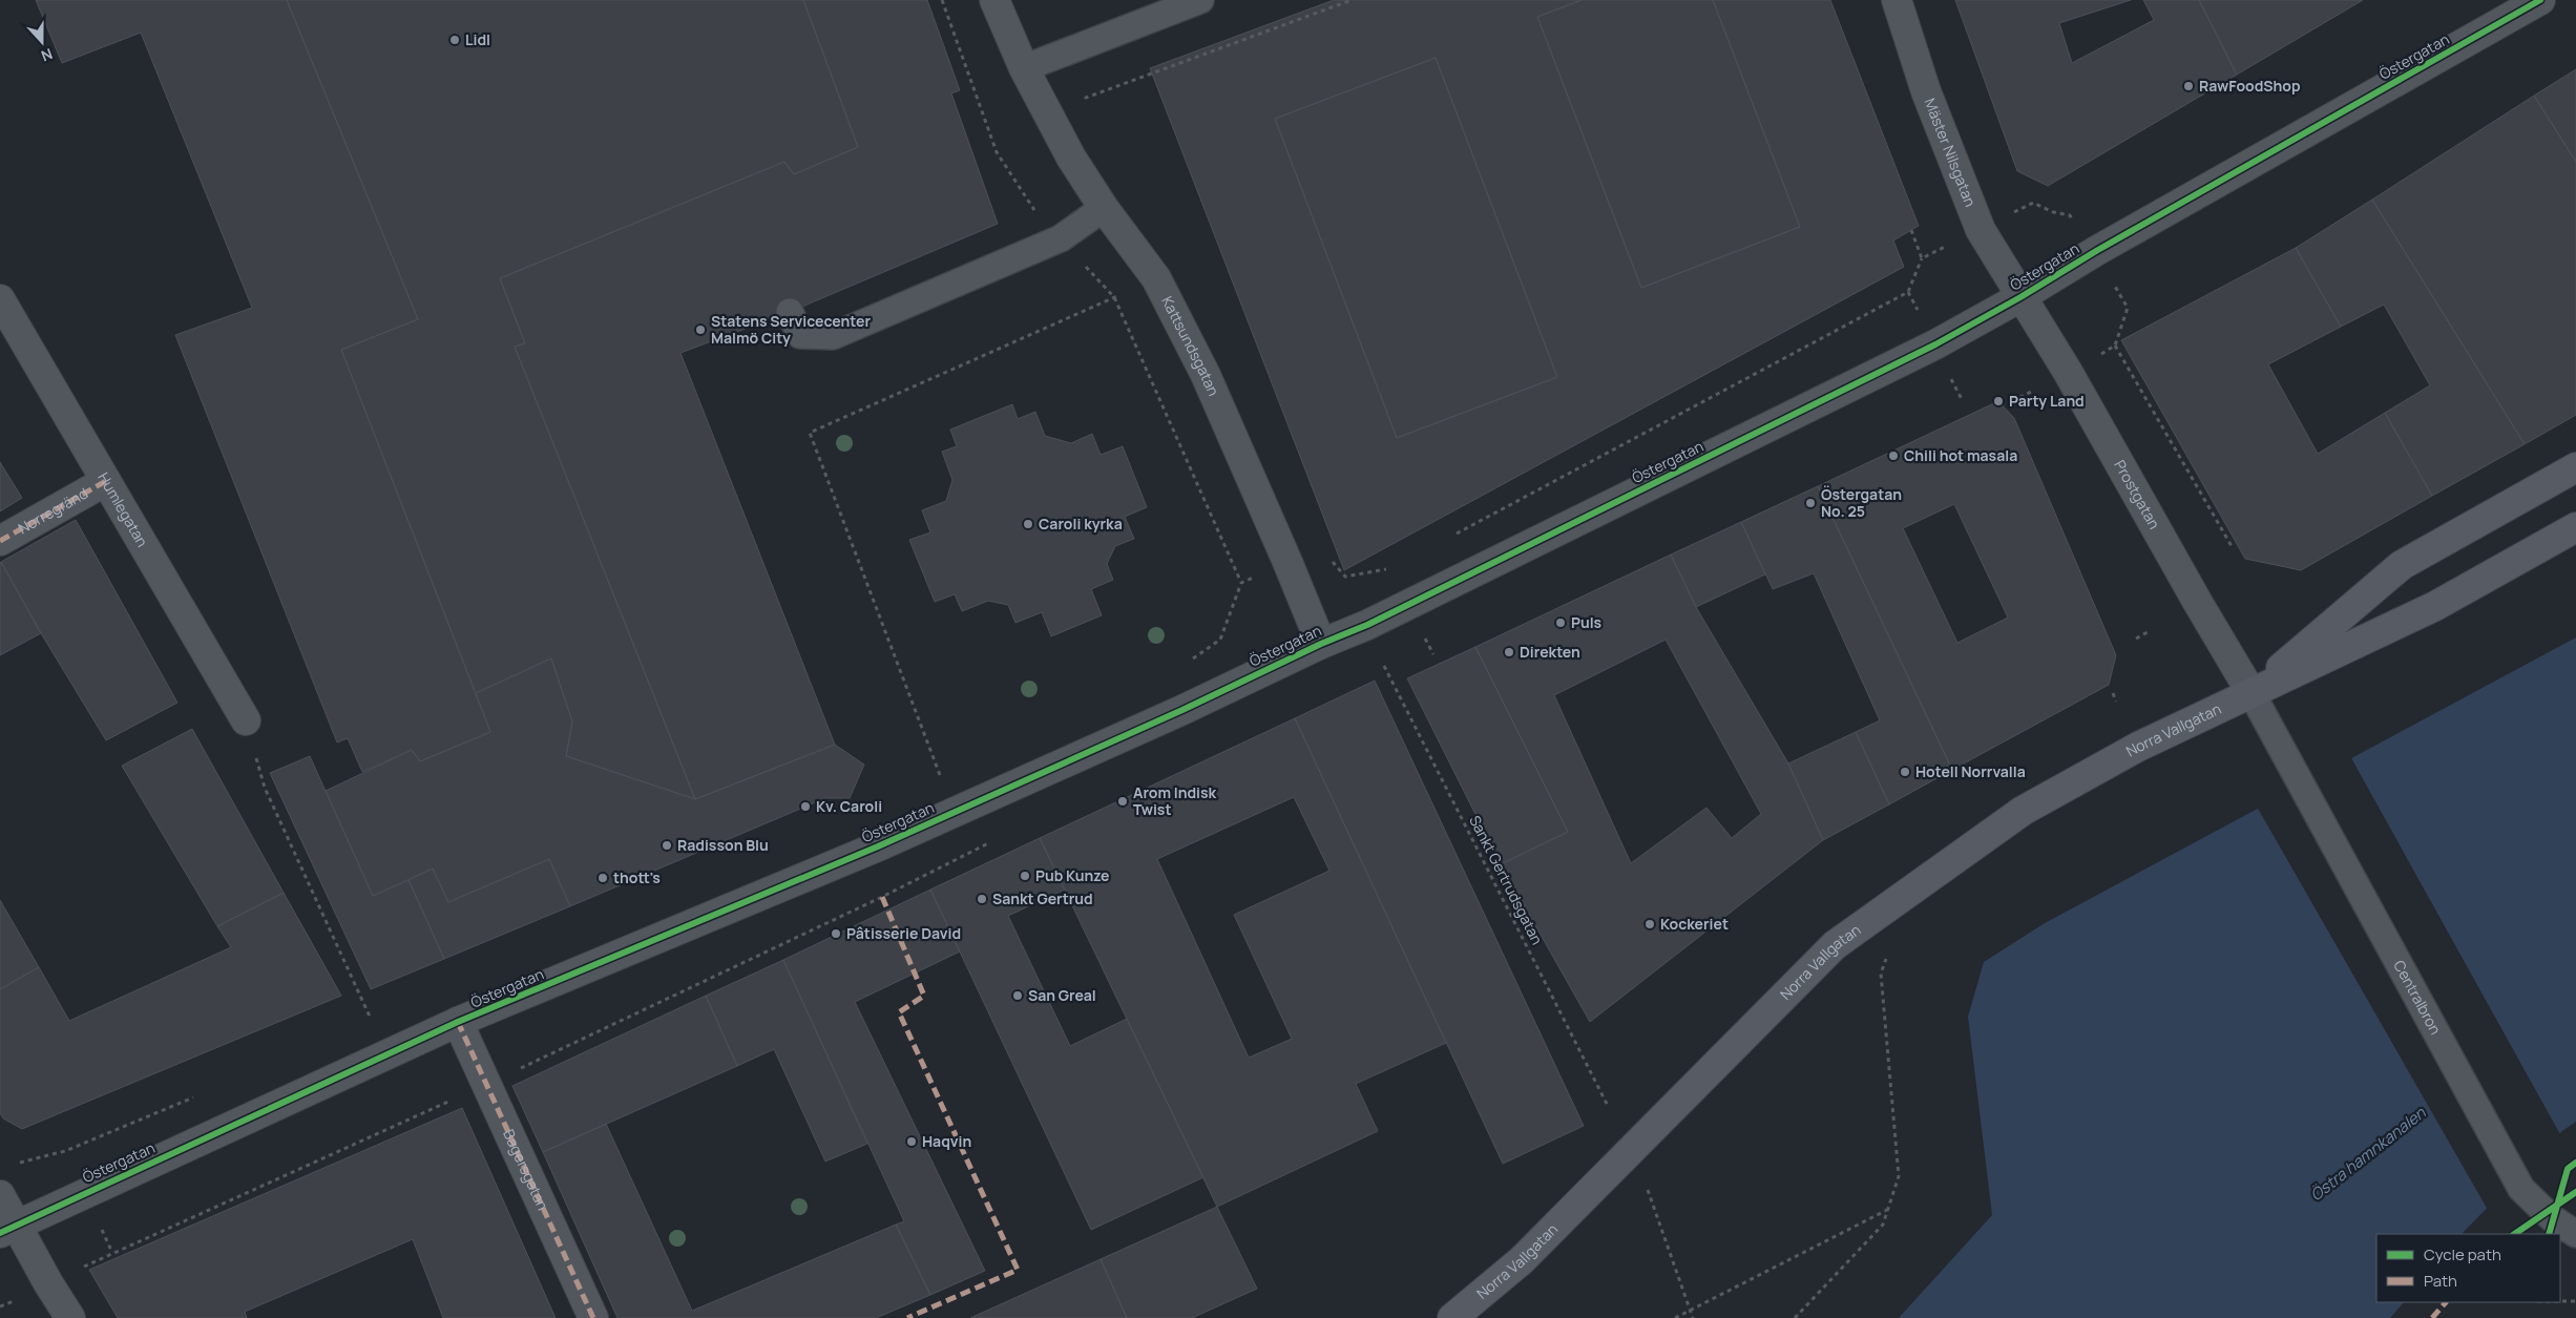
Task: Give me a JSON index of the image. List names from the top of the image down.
{
  "streets": {
    "main road": ["Norra Vallgatan"],
    "street": [
      "Östergatan",
      "Mäster Nilsgatan",
      "Kattsundsgatan",
      "Prostgatan",
      "Humlegatan",
      "Norregränd",
      "Bagersgatan"
    ],
    "lane": ["Centralbron"],
    "path": ["Sankt Gertrudsgatan"]
  },
  "crossings": [
    ["Östergatan", "Mäster Nilsgatan"],
    ["Östergatan", "Kattsundsgatan"],
    ["Östergatan", "Prostgatan"],
    ["Östergatan", "Bagersgatan"],
    ["Mäster Nilsgatan", "Prostgatan"],
    ["Prostgatan", "Norra Vallgatan"],
    ["Prostgatan", "Centralbron"],
    ["Humlegatan", "Norregränd"],
    ["Norra Vallgatan", "Centralbron"]
  ],
  "water": ["Östra hamnkanalen"],
  "places": [
    "Lidl",
    "RawFoodShop",
    "Statens Servicecenter Malmö City",
    "Party Land",
    "Chili hot masala",
    "Östergatan No. 25",
    "Caroli kyrka",
    "Puls",
    "Direkten",
    "Hotell Norrvalla",
    "Arom Indisk Twist",
    "Kv. Caroli",
    "Radisson Blu",
    "Pub Kunze",
    "thott's",
    "Sankt Gertrud",
    "Kockeriet",
    "Pâtisserie David",
    "San Greal",
    "Haqvin"
  ],
  "legend": ["Cycle path", "Path"],
  "north": "bottom"
}
